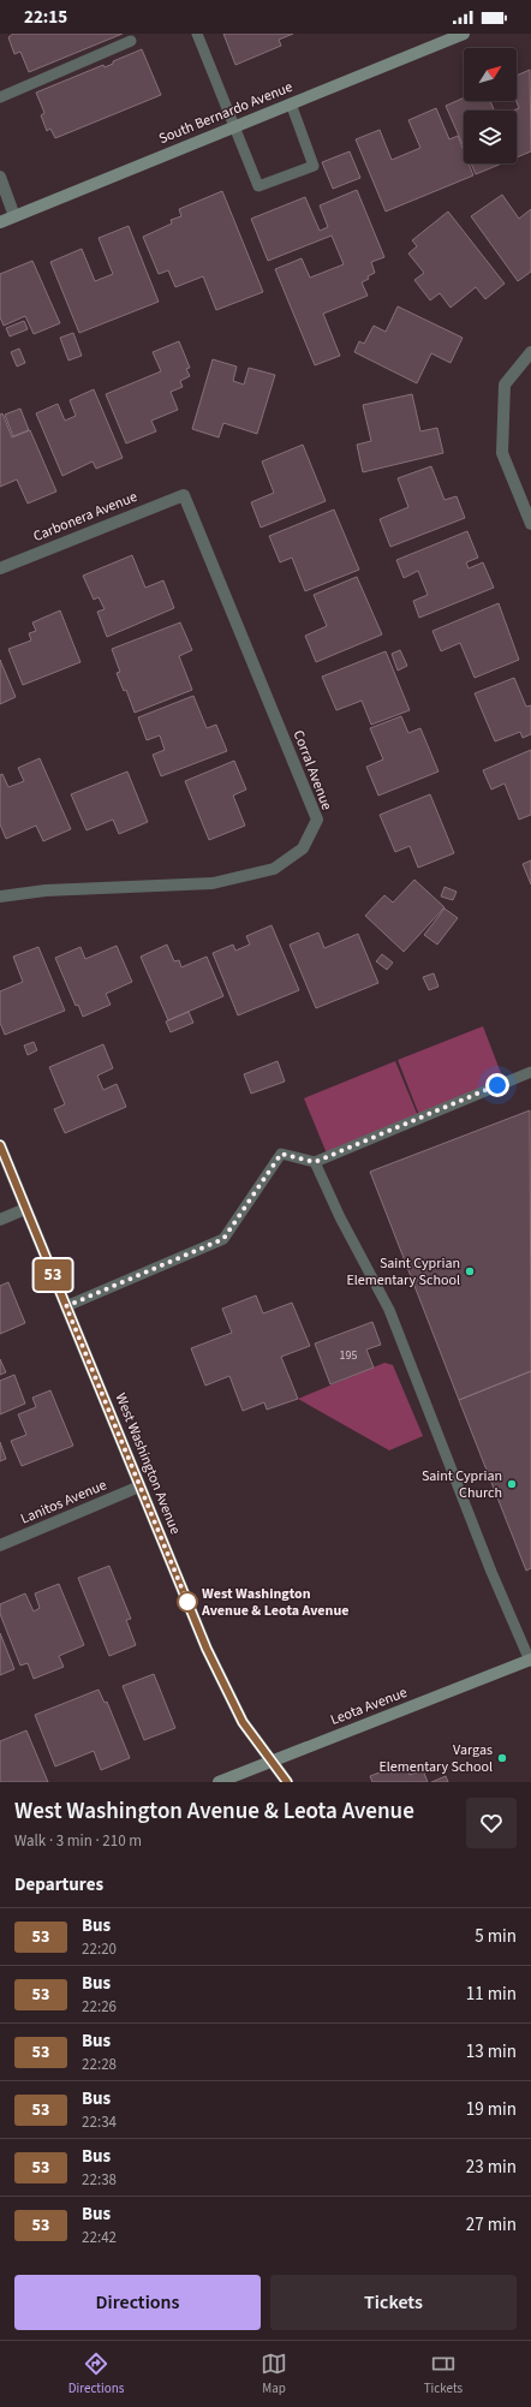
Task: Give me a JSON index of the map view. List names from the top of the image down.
{
  "streets": {
    "street": [
      "South Bernardo Avenue",
      "Carbonera Avenue",
      "Corral Avenue",
      "West Washington Avenue",
      "Lanitos Avenue",
      "Leota Avenue"
    ]
  },
  "crossings": [
    ["Carbonera Avenue", "Corral Avenue"],
    ["West Washington Avenue", "Lanitos Avenue"],
    ["West Washington Avenue", "Leota Avenue"]
  ],
  "places": [
    "Saint Cyprian Elementary School",
    "Saint Cyprian Church",
    "West Washington Avenue & Leota Avenue",
    "Vargas Elementary School"
  ],
  "lines": ["bus line 53"],
  "house_numbers": ["195"],
  "north": "top right",
  "page": {
    "status": "22:15",
    "on_map": "53",
    "heading": [
      ["West Washington Avenue & Leota Avenue", "Walk · 3 min · 210 m"],
      "Departures"
    ],
    "list": [
      {
        "mark": "53",
        "name": "Bus",
        "note": "22:20",
        "value": "5 min"
      },
      {
        "mark": "53",
        "name": "Bus",
        "note": "22:26",
        "value": "11 min"
      },
      {
        "mark": "53",
        "name": "Bus",
        "note": "22:28",
        "value": "13 min"
      },
      {
        "mark": "53",
        "name": "Bus",
        "note": "22:34",
        "value": "19 min"
      },
      {
        "mark": "53",
        "name": "Bus",
        "note": "22:38",
        "value": "23 min"
      },
      {
        "mark": "53",
        "name": "Bus",
        "note": "22:42",
        "value": "27 min"
      }
    ],
    "buttons": ["Directions", "Tickets"],
    "tabs": ["Directions", "Map", "Tickets"]
  }
}
